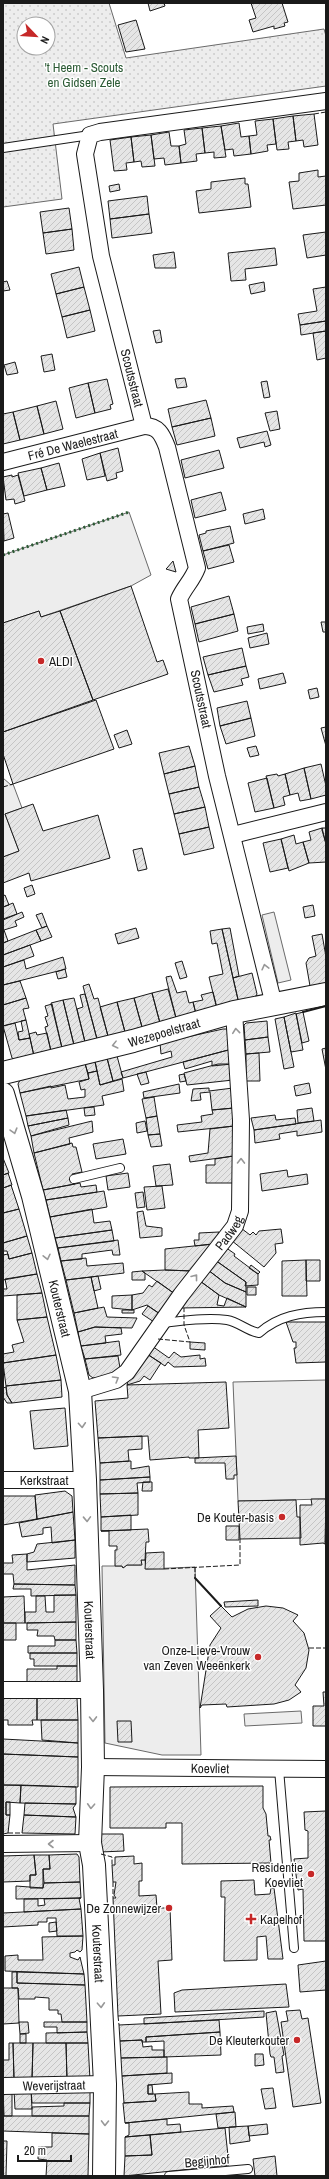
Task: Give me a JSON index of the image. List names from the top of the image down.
{
  "streets": {
    "street": [
      "Scoutsstraat",
      "Fré De Waelestraat",
      "Wezepoelstraat",
      "Padweg",
      "Kouterstraat",
      "Kerkstraat",
      "Koevliet",
      "Weverijstraat"
    ],
    "lane": ["Begijnhof"]
  },
  "crossings": [
    ["Scoutsstraat", "Fré De Waelestraat"],
    ["Scoutsstraat", "Wezepoelstraat"],
    ["Wezepoelstraat", "Padweg"],
    ["Padweg", "Kouterstraat"],
    ["Kouterstraat", "Kerkstraat"],
    ["Kouterstraat", "Koevliet"],
    ["Kouterstraat", "Weverijstraat"]
  ],
  "one_way": ["Wezepoelstraat", "Padweg", "Kouterstraat"],
  "parks": ["'t Heem - Scouts en Gidsen Zele"],
  "places": {
    "other": [
      "ALDI",
      "De Kouter-basis",
      "Onze-Lieve-Vrouw van Zeven Weeënkerk",
      "Residentie Koevliet",
      "De Zonnewijzer",
      "De Kleuterkouter"
    ],
    "health": ["Kapelhof"]
  },
  "scale_bar": "20 m",
  "north": "bottom right"
}
